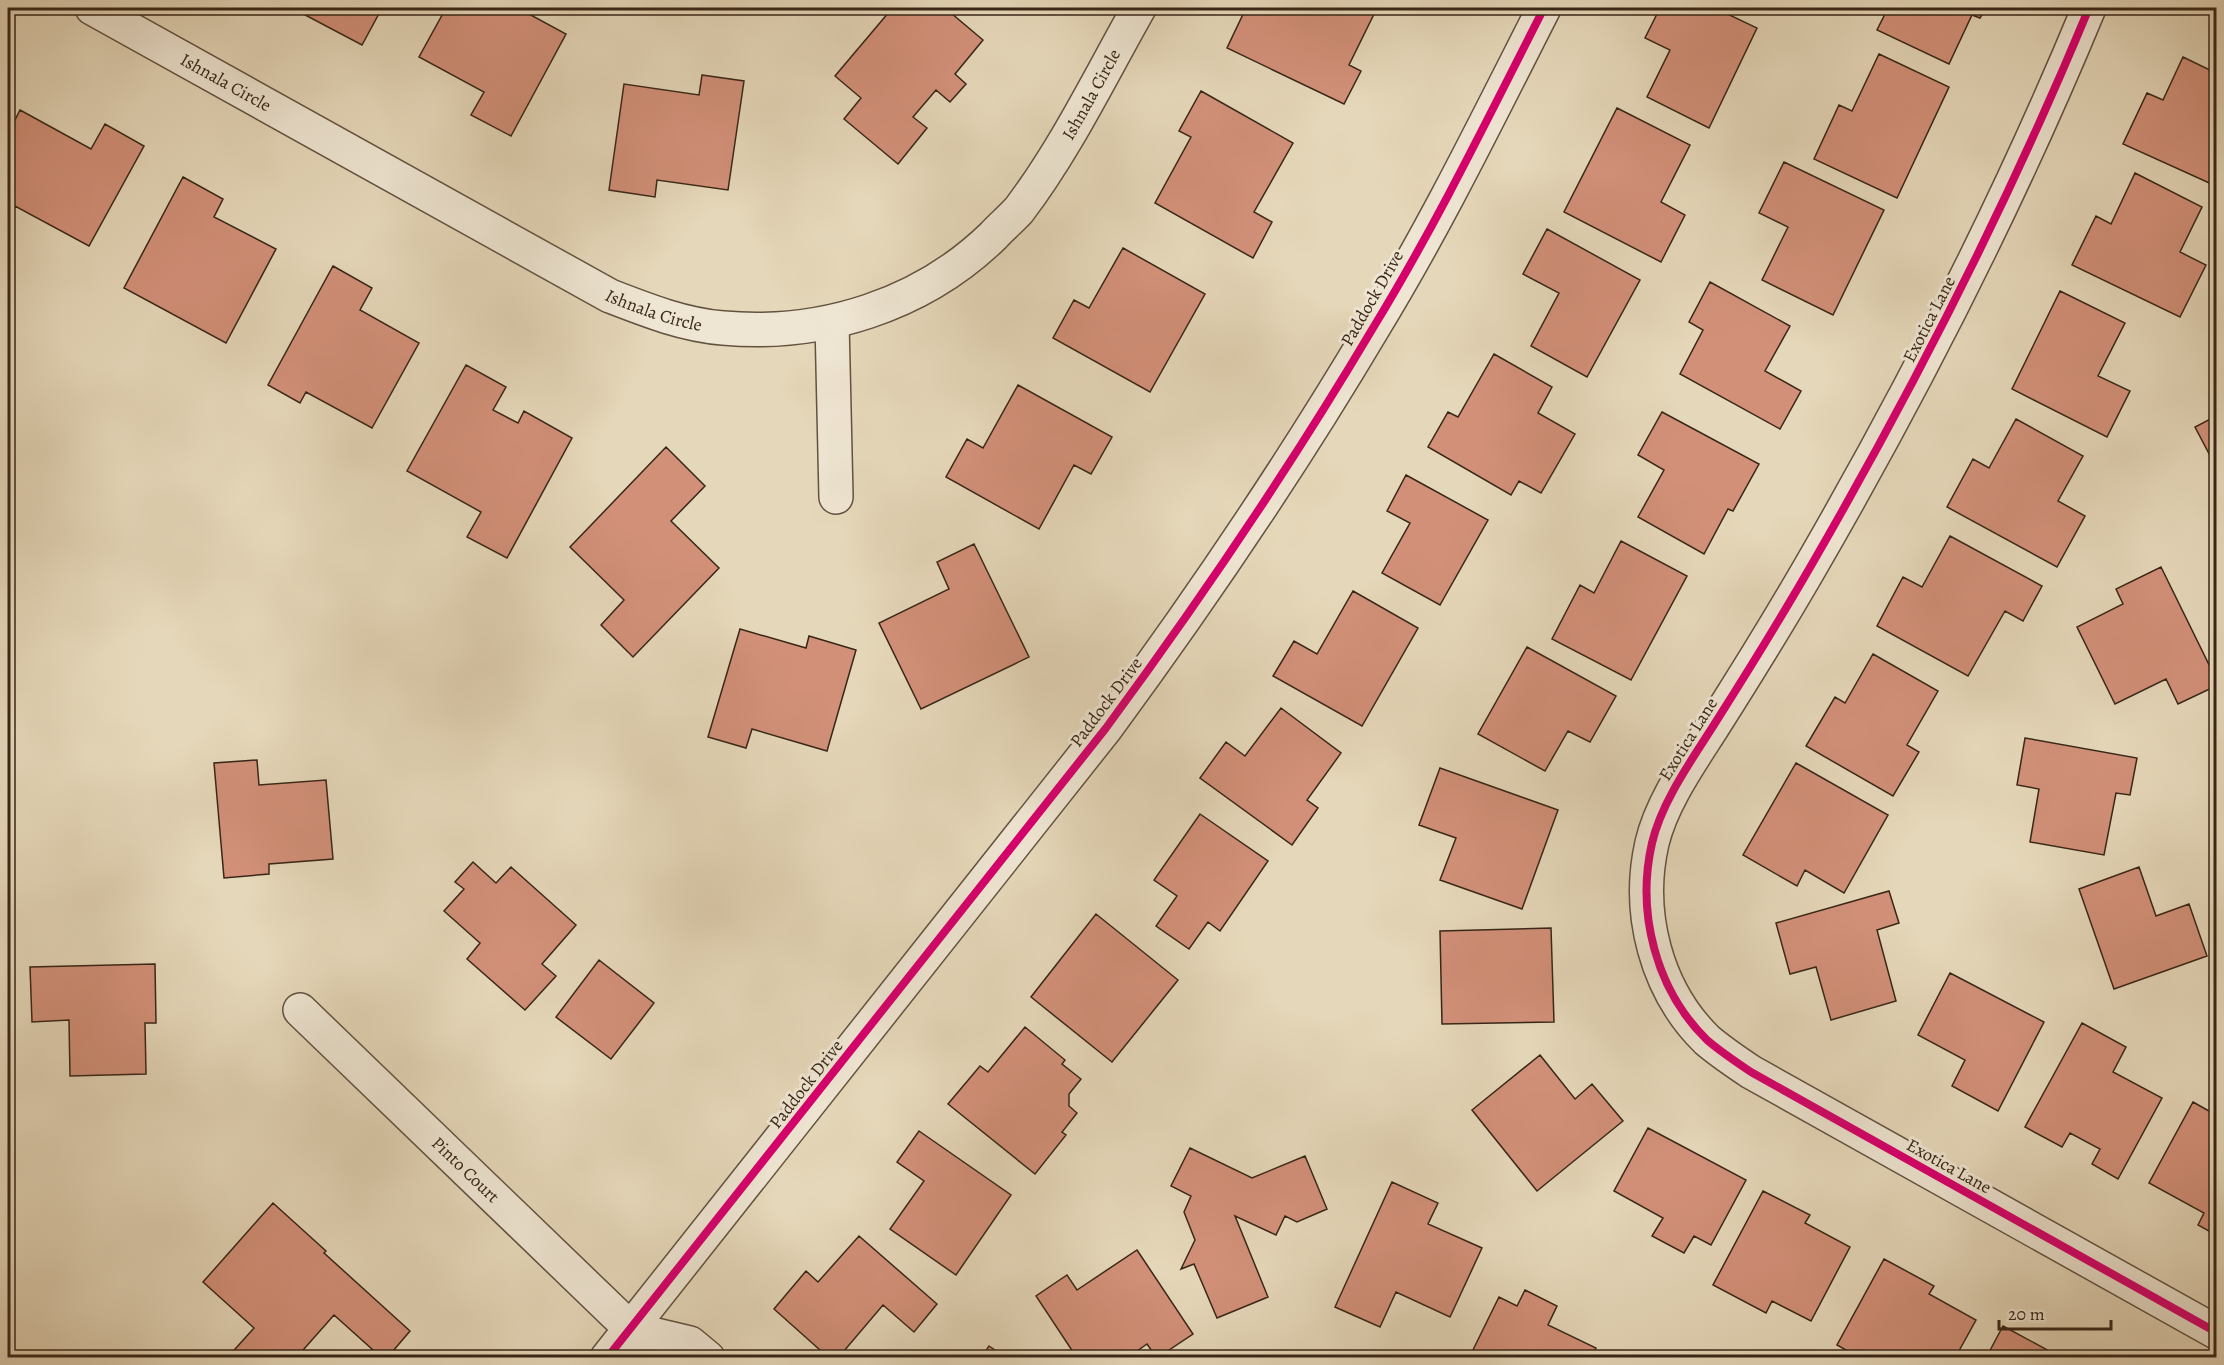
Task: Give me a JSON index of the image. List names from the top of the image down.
{
  "streets": {
    "street": [
      "Ishnala Circle",
      "Paddock Drive",
      "Exotica Lane",
      "Pinto Court"
    ]
  },
  "crossings": [
    ["Paddock Drive", "Pinto Court"]
  ],
  "scale_bar": "20 m"
}
